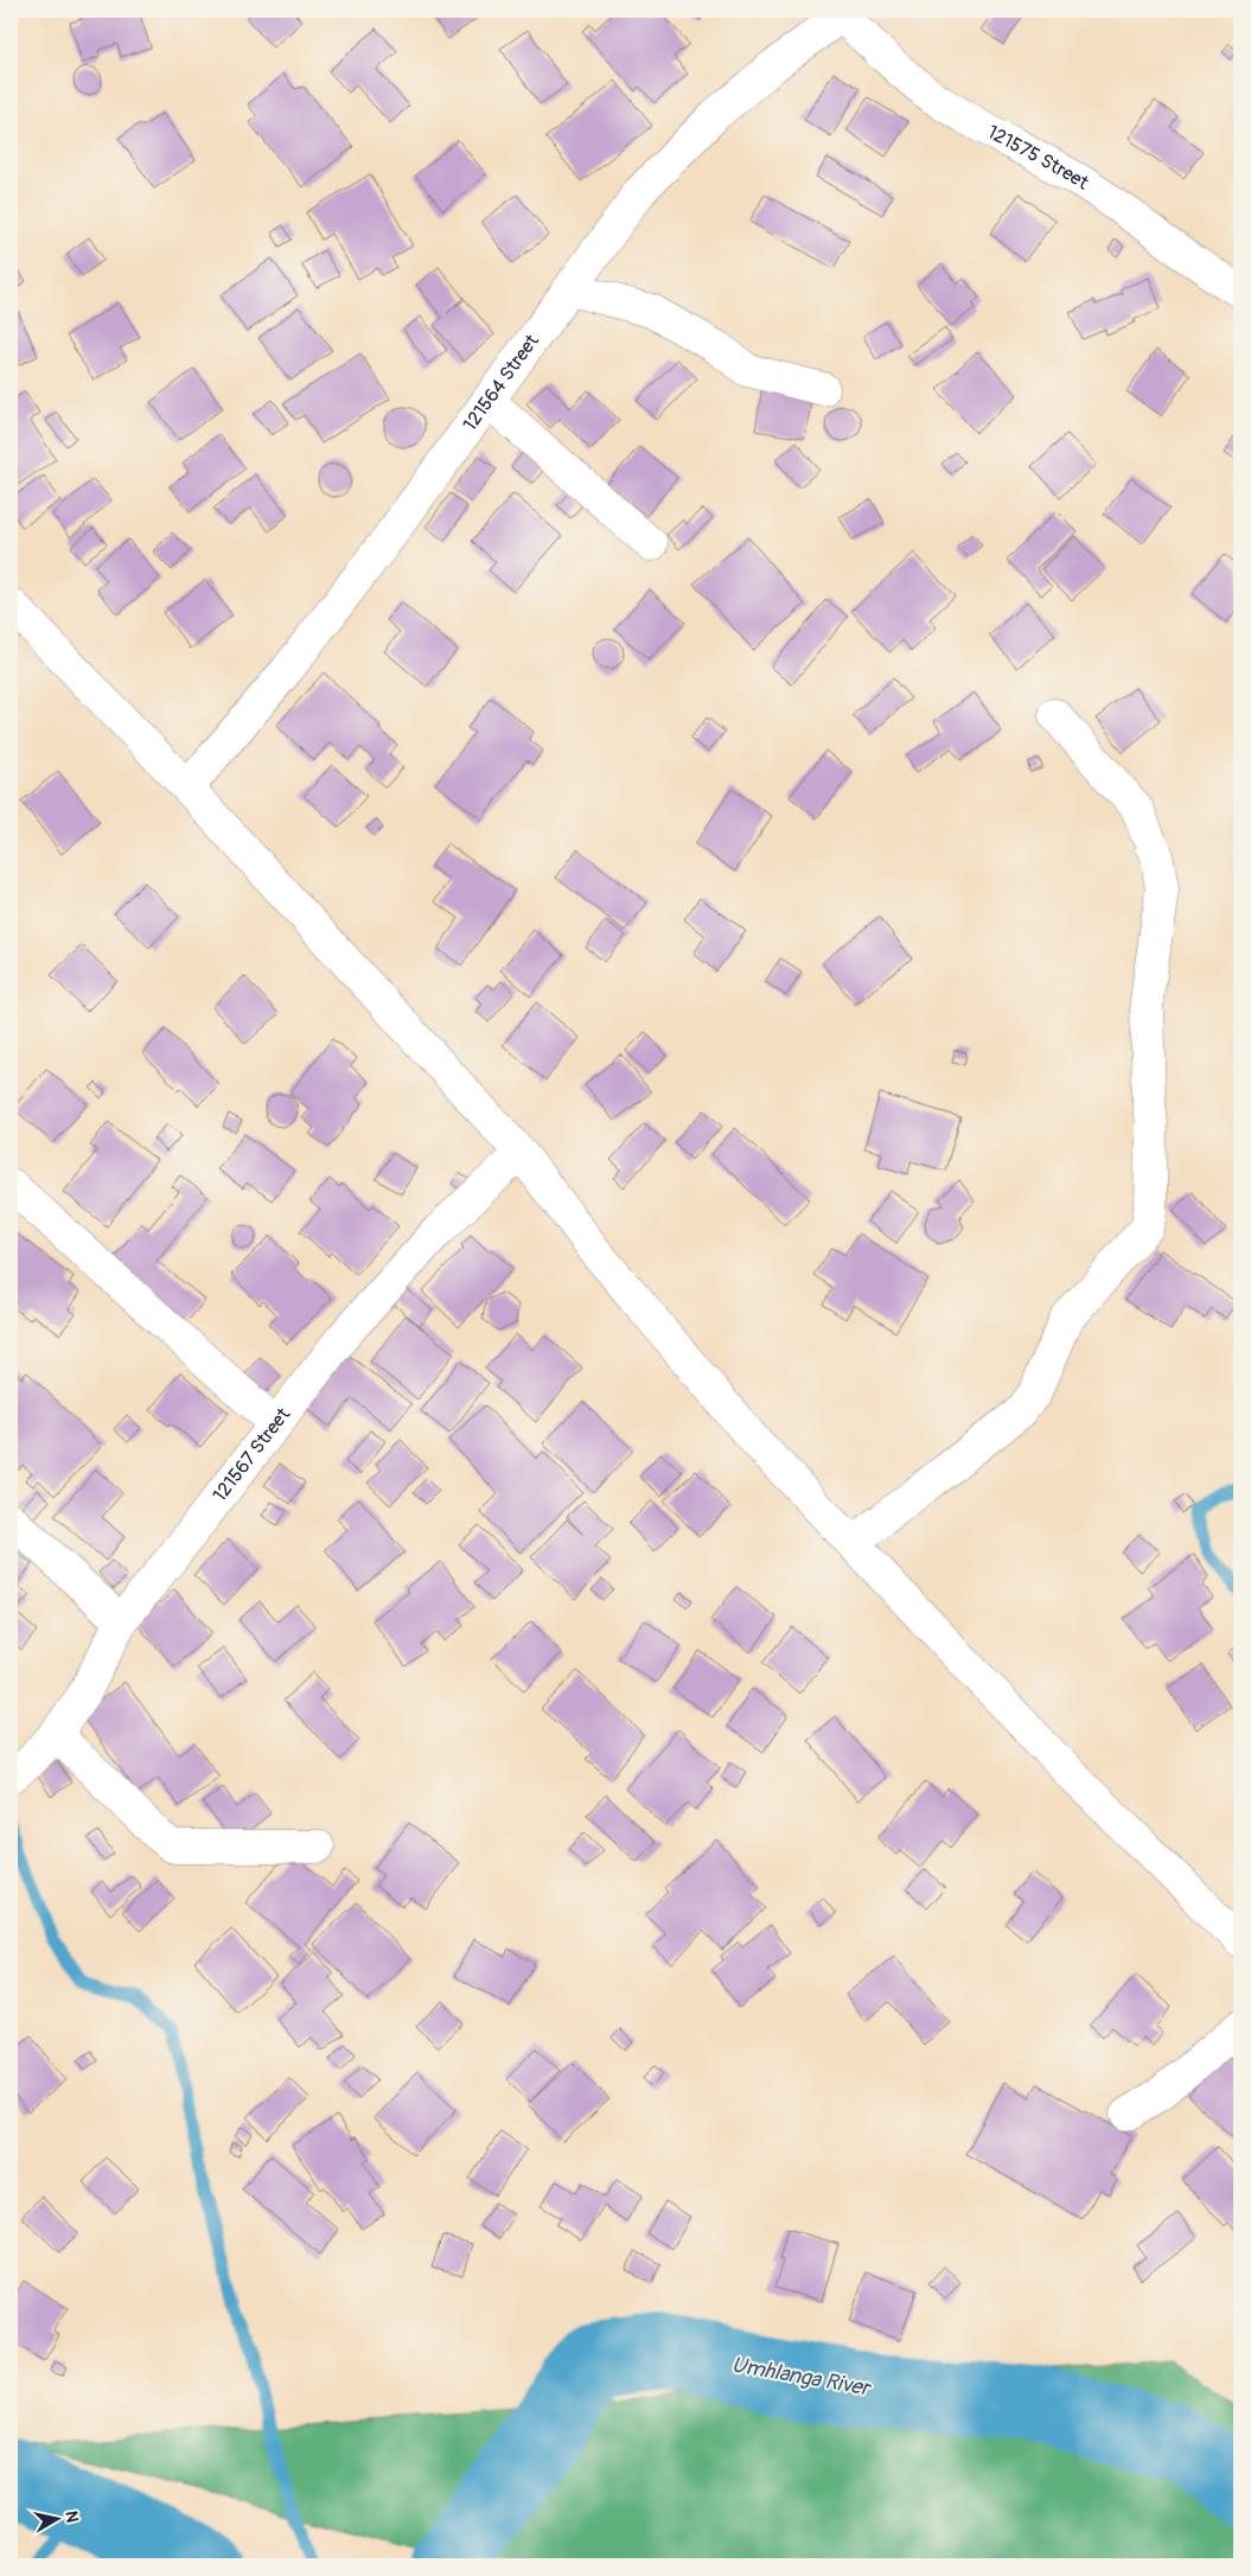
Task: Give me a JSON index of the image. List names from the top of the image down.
{
  "streets": {
    "street": ["121575 Street", "121564 Street", "121567 Street"]
  },
  "crossings": [
    ["121575 Street", "121564 Street"]
  ],
  "water": ["Umhlanga River"],
  "north": "right"
}
